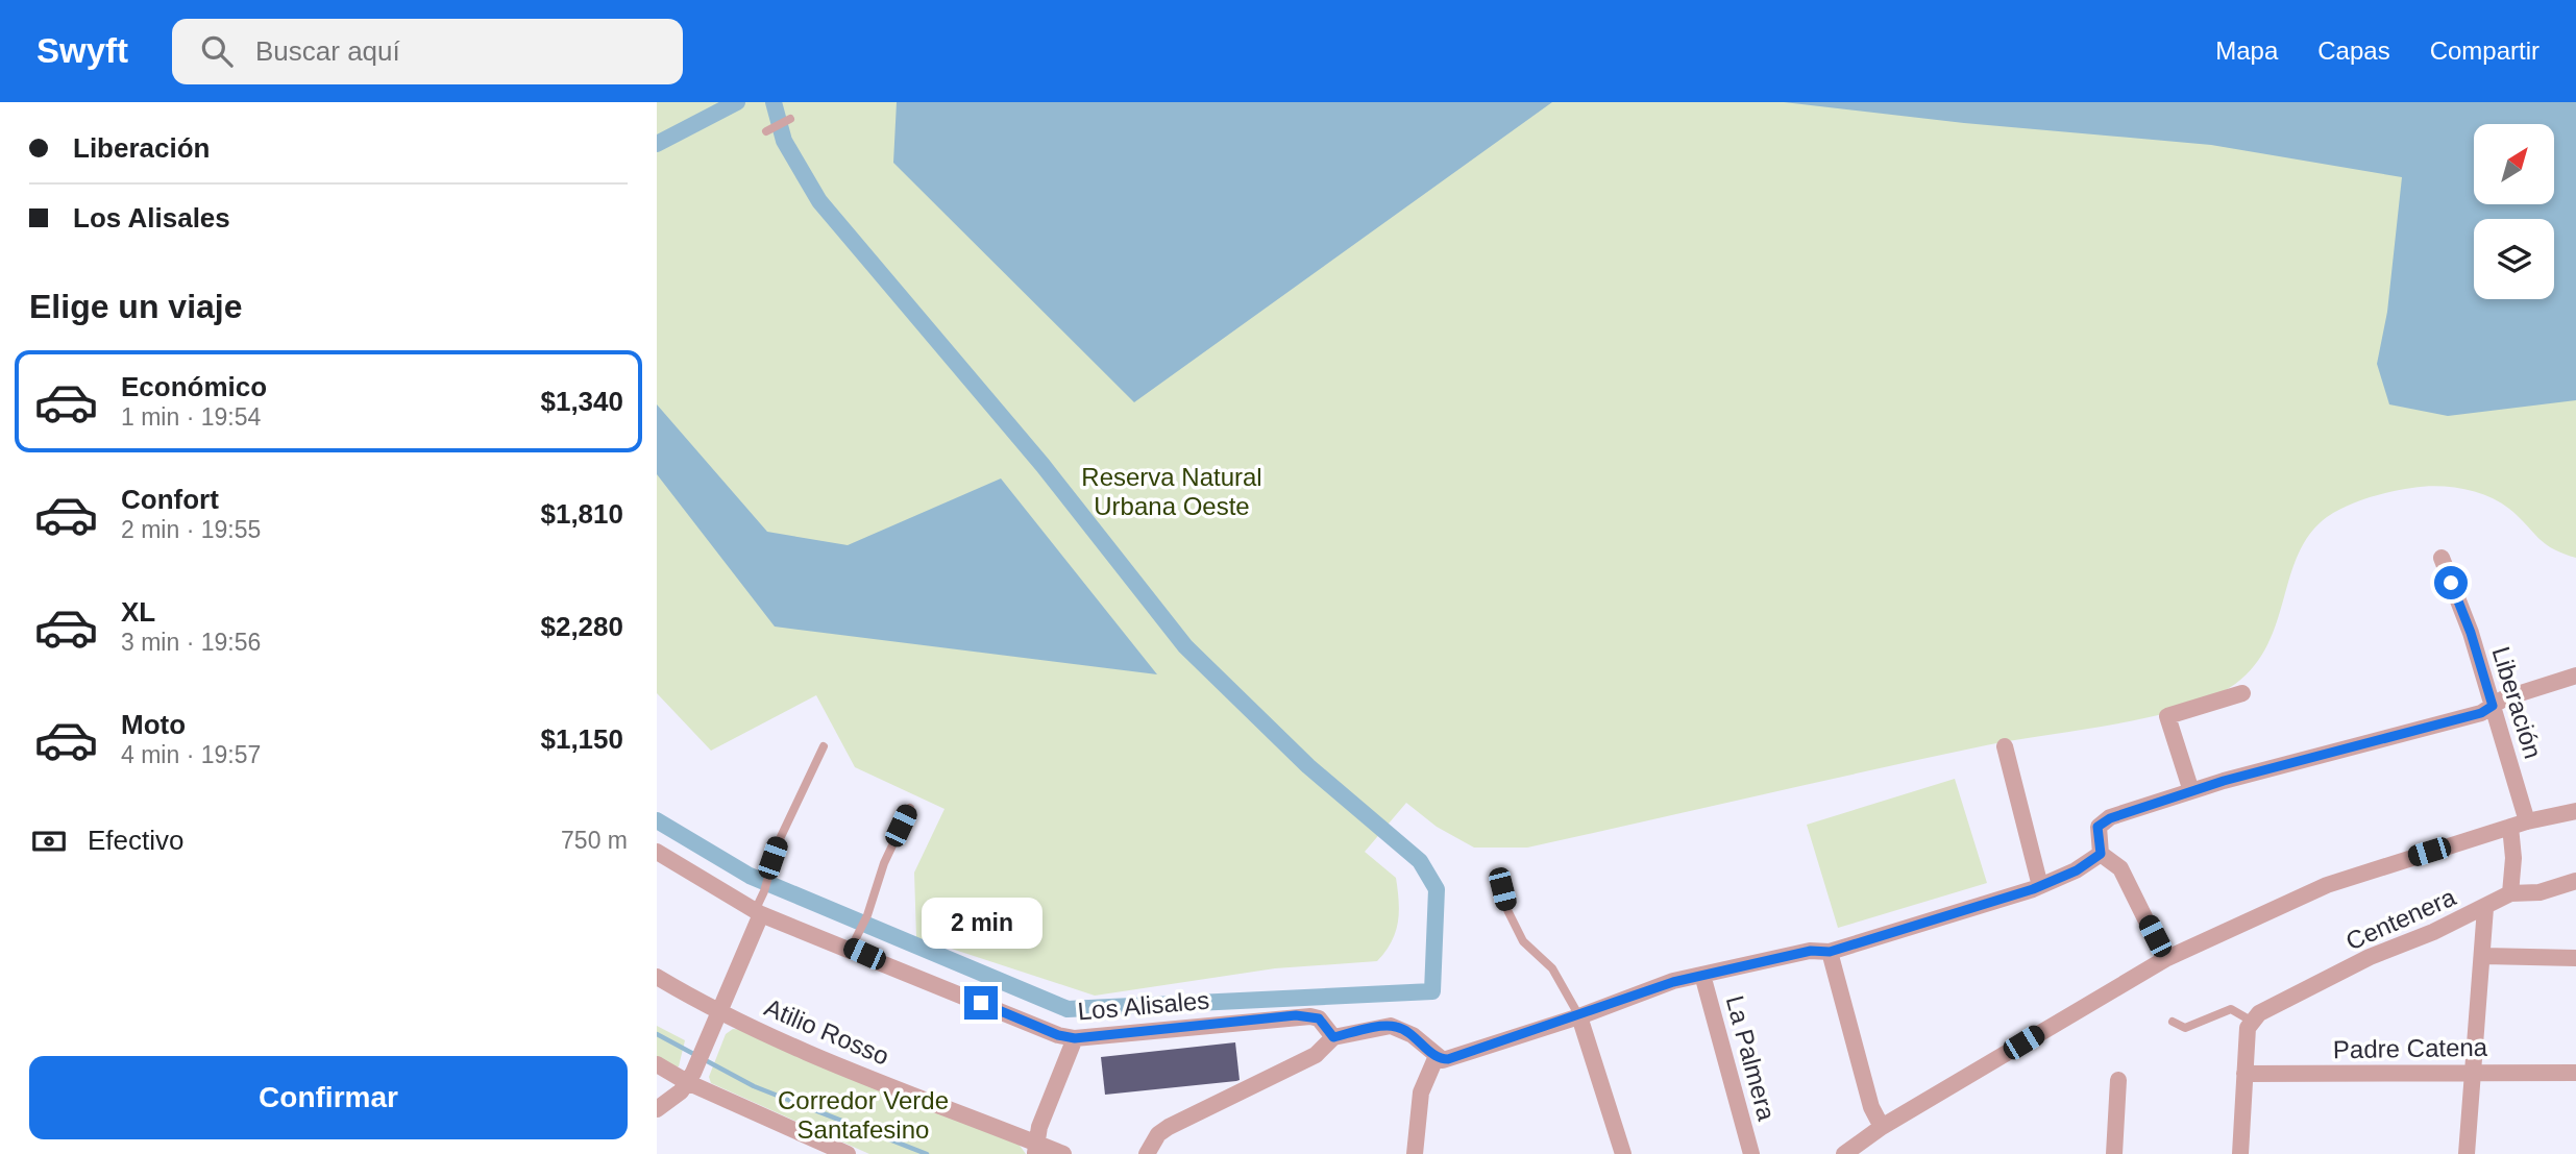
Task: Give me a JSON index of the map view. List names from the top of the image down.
{
  "streets": {
    "street": [
      "Liberación",
      "Centenera",
      "Los Alisales",
      "Atilio Rosso",
      "Padre Catena",
      "La Palmera"
    ]
  },
  "parks": ["Reserva Natural Urbana Oeste", "Corredor Verde Santafesino"],
  "north": "top right",
  "page": {
    "header": "Swyft",
    "search": "Buscar aquí",
    "nav": ["Mapa", "Capas", "Compartir"],
    "banner": ["Liberación", "Los Alisales"],
    "heading": "Elige un viaje",
    "list": [
      {
        "name": "Económico",
        "note": "1 min · 19:54",
        "value": "$1,340"
      },
      {
        "name": "Confort",
        "note": "2 min · 19:55",
        "value": "$1,810"
      },
      {
        "name": "XL",
        "note": "3 min · 19:56",
        "value": "$2,280"
      },
      {
        "name": "Moto",
        "note": "4 min · 19:57",
        "value": "$1,150"
      }
    ],
    "pay": ["Efectivo", "750 m"],
    "bubble": "2 min",
    "buttons": "Confirmar"
  }
}
